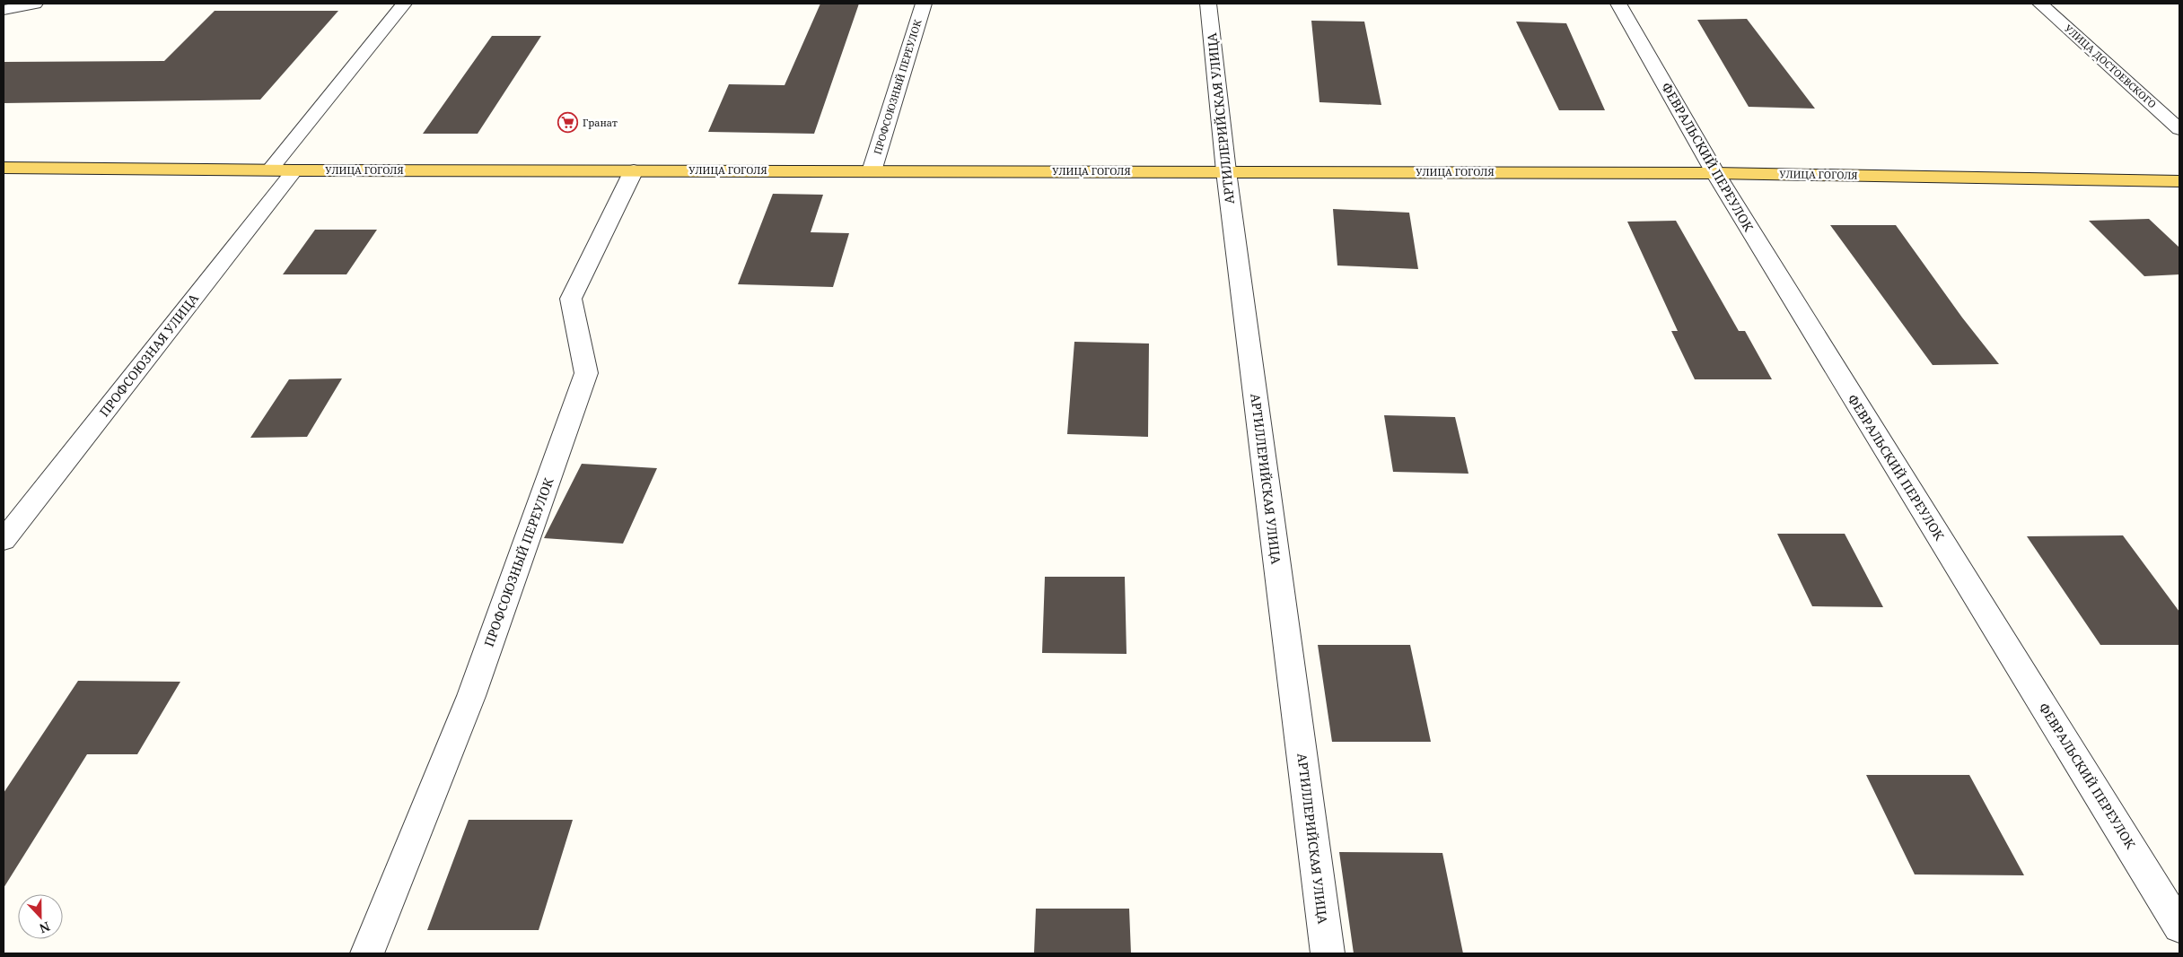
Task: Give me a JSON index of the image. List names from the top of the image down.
{
  "streets": {
    "main road": ["УЛИЦА ГОГОЛЯ"],
    "street": [
      "УЛИЦА ДОСТОЕВСКОГО",
      "ПРОФСОЮЗНЫЙ ПЕРЕУЛОК",
      "АРТИЛЛЕРИЙСКАЯ УЛИЦА",
      "ФЕВРАЛЬСКИЙ ПЕРЕУЛОК",
      "ПРОФСОЮЗНАЯ УЛИЦА"
    ]
  },
  "crossings": [
    ["ПРОФСОЮЗНЫЙ ПЕРЕУЛОК", "УЛИЦА ГОГОЛЯ"],
    ["АРТИЛЛЕРИЙСКАЯ УЛИЦА", "УЛИЦА ГОГОЛЯ"],
    ["ФЕВРАЛЬСКИЙ ПЕРЕУЛОК", "УЛИЦА ГОГОЛЯ"],
    ["УЛИЦА ГОГОЛЯ", "ПРОФСОЮЗНАЯ УЛИЦА"]
  ],
  "places": {
    "supermarket": ["Гранат"]
  },
  "north": "bottom"
}
